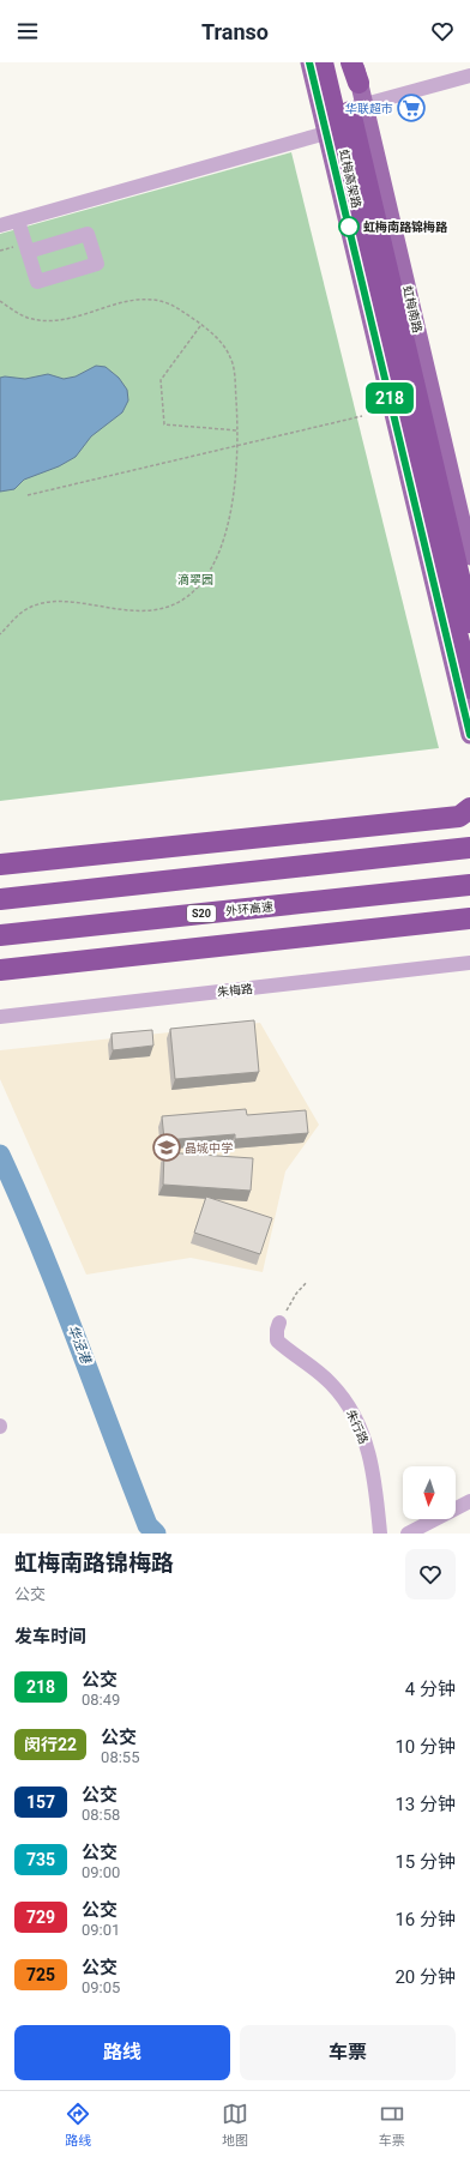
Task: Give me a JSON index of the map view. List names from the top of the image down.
{
  "streets": {
    "highway": ["虹梅高架路", "外环高速", "S20"],
    "main road": ["虹梅南路"],
    "street": ["朱梅路", "朱行路"]
  },
  "water": ["华泾港"],
  "parks": ["滴翠园"],
  "places": {
    "supermarket": ["华联超市"],
    "other": ["虹梅南路锦梅路"],
    "school or university": ["晶城中学"]
  },
  "lines": ["bus line 218"],
  "north": "bottom",
  "page": {
    "header": "Transo",
    "on_map": "218",
    "heading": [
      ["虹梅南路锦梅路", "公交"],
      "发车时间"
    ],
    "list": [
      {
        "mark": "218",
        "name": "公交",
        "note": "08:49",
        "value": "4 分钟"
      },
      {
        "mark": "闵行22",
        "name": "公交",
        "note": "08:55",
        "value": "10 分钟"
      },
      {
        "mark": "157",
        "name": "公交",
        "note": "08:58",
        "value": "13 分钟"
      },
      {
        "mark": "735",
        "name": "公交",
        "note": "09:00",
        "value": "15 分钟"
      },
      {
        "mark": "729",
        "name": "公交",
        "note": "09:01",
        "value": "16 分钟"
      },
      {
        "mark": "725",
        "name": "公交",
        "note": "09:05",
        "value": "20 分钟"
      }
    ],
    "buttons": ["路线", "车票"],
    "tabs": ["路线", "地图", "车票"]
  }
}
